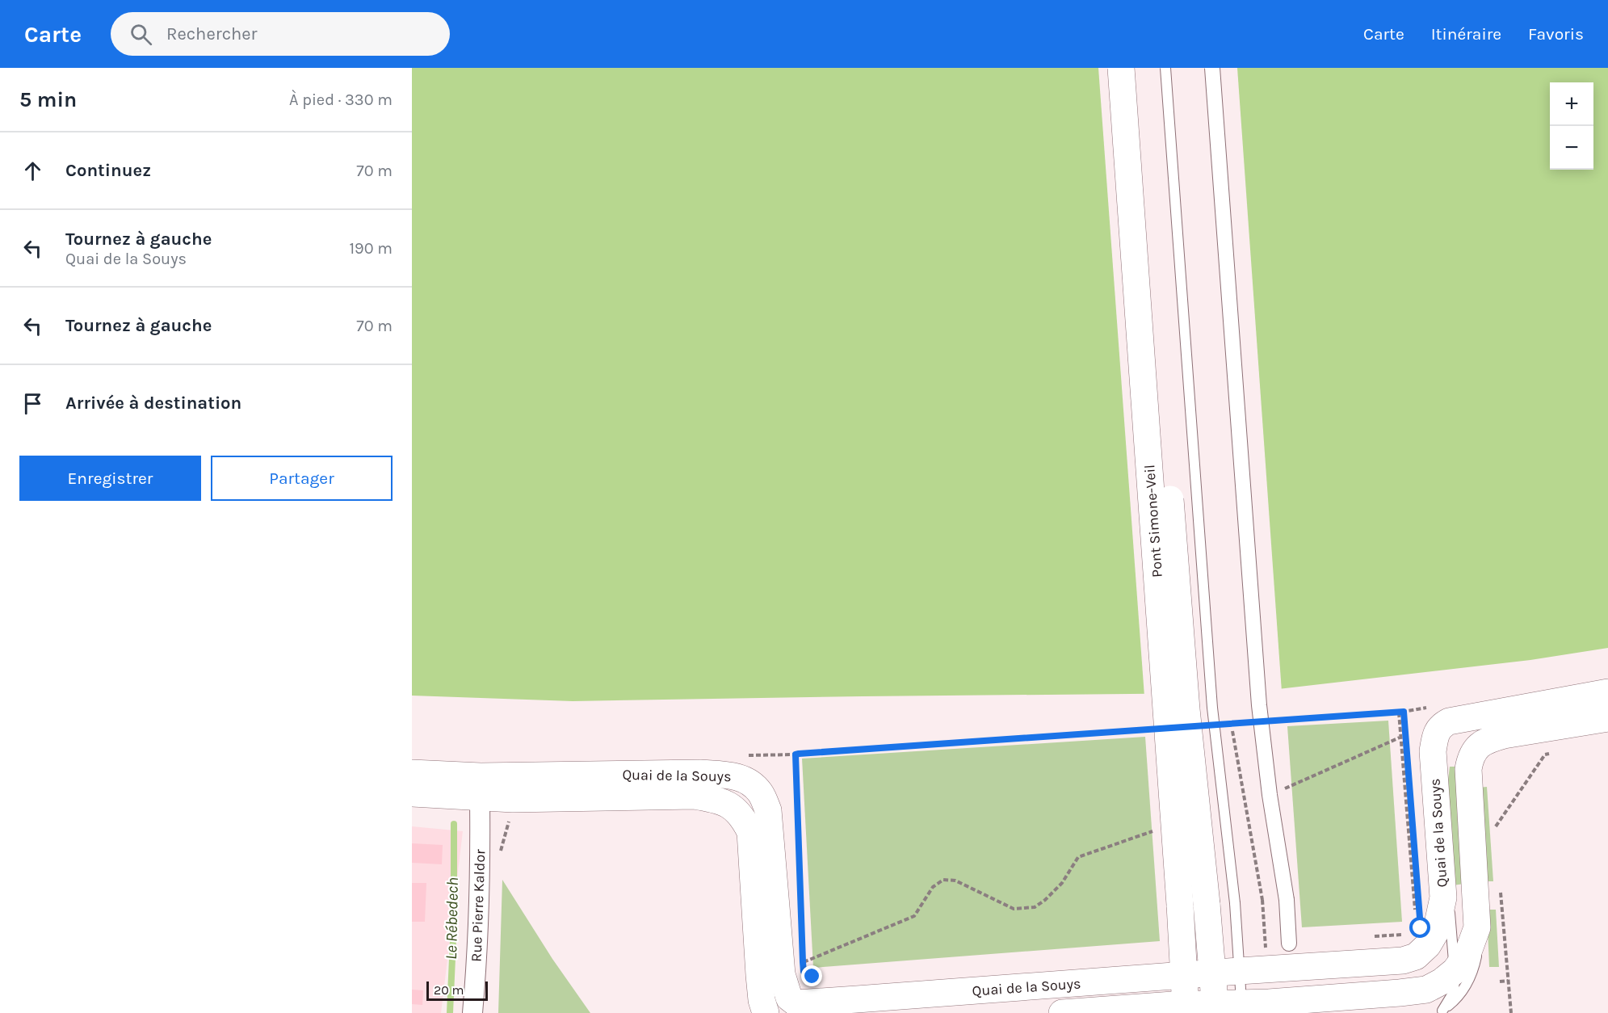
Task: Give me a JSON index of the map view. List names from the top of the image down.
{
  "streets": {
    "main road": ["Pont Simone-Veil", "Quai de la Souys"],
    "street": ["Rue Pierre Kaldor"]
  },
  "crossings": [
    ["Pont Simone-Veil", "Quai de la Souys"],
    ["Quai de la Souys", "Rue Pierre Kaldor"]
  ],
  "water": ["Le Rébedech"],
  "scale_bar": "20 m",
  "page": {
    "header": "Carte",
    "search": "Rechercher",
    "nav": ["Carte", "Itinéraire", "Favoris"],
    "heading": ["5 min", "À pied · 330 m"],
    "map_buttons": ["+", "−"],
    "list": [
      ["Continuez", "70 m"],
      ["Tournez à gauche", "Quai de la Souys", "190 m"],
      ["Tournez à gauche", "70 m"],
      "Arrivée à destination"
    ],
    "buttons": ["Enregistrer", "Partager"],
    "scale": "20 m"
  }
}
